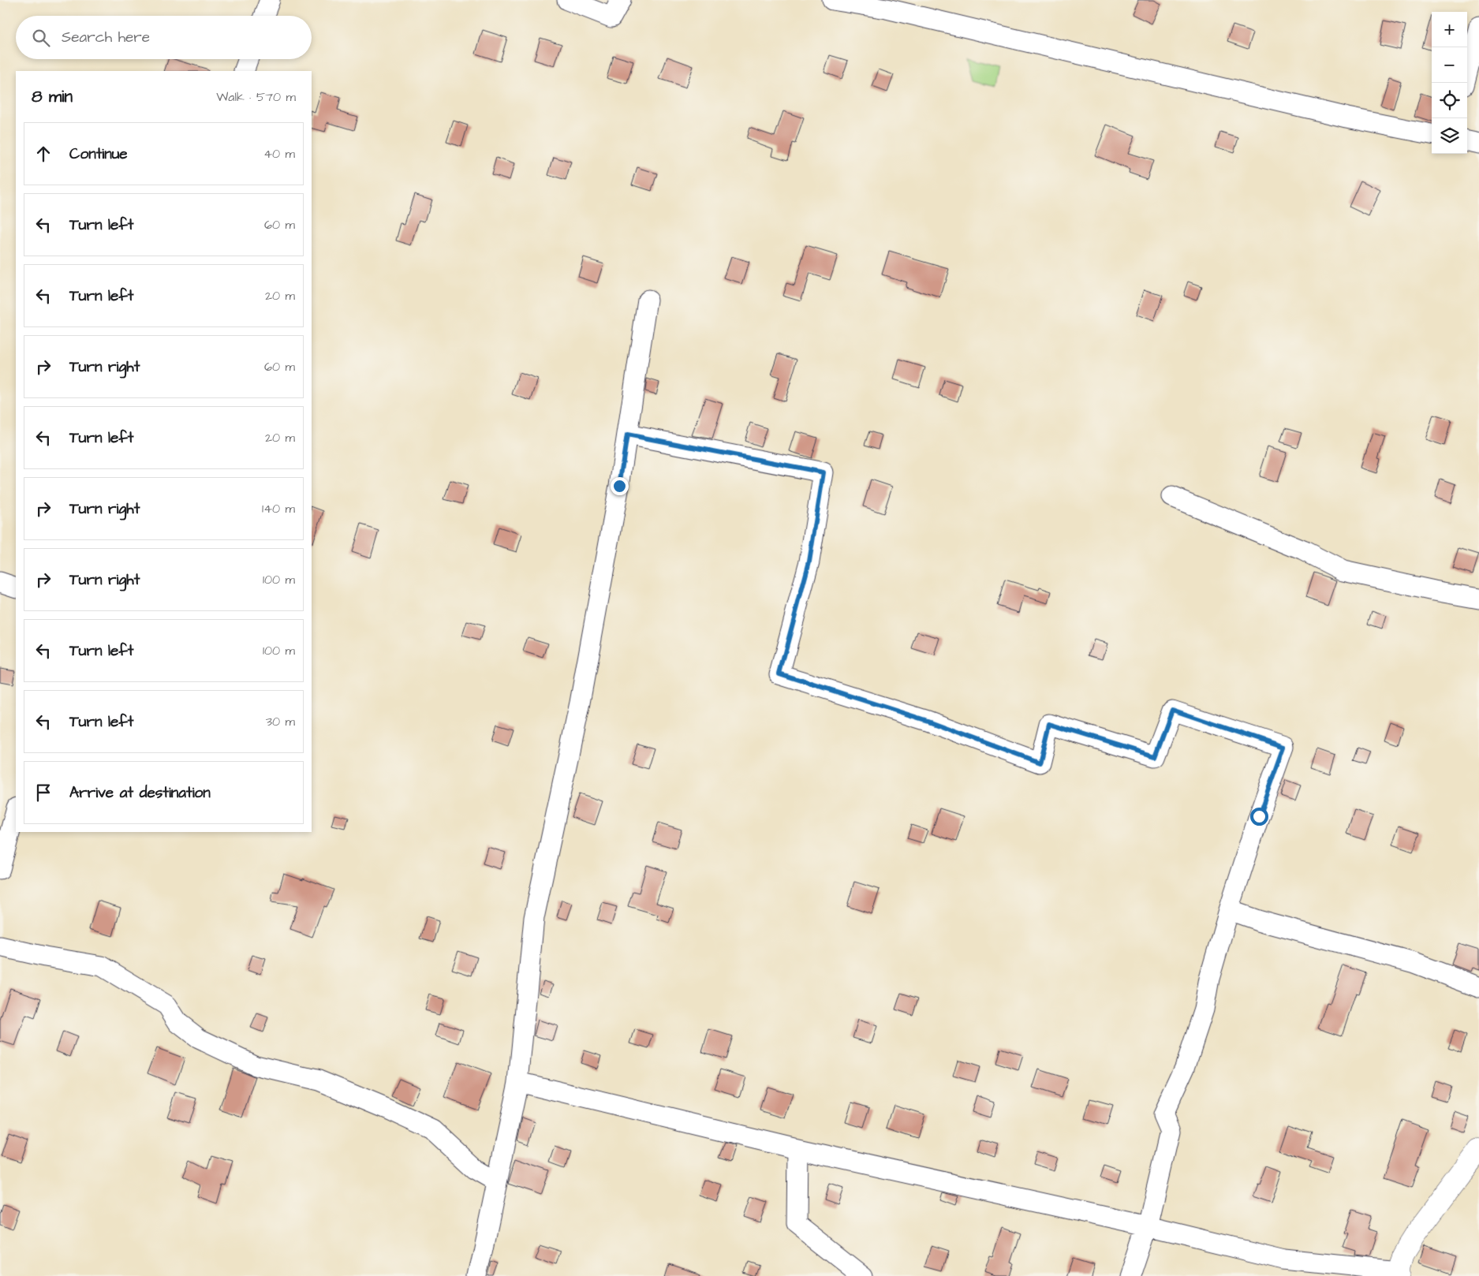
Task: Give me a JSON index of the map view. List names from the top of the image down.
{
  "page": {
    "map_buttons": ["+", "−"],
    "search": "Search here",
    "heading": ["8 min", "Walk · 570 m"],
    "list": [
      ["Continue", "40 m"],
      ["Turn left", "60 m"],
      ["Turn left", "20 m"],
      ["Turn right", "60 m"],
      ["Turn left", "20 m"],
      ["Turn right", "140 m"],
      ["Turn right", "100 m"],
      ["Turn left", "100 m"],
      ["Turn left", "30 m"],
      "Arrive at destination"
    ]
  }
}
